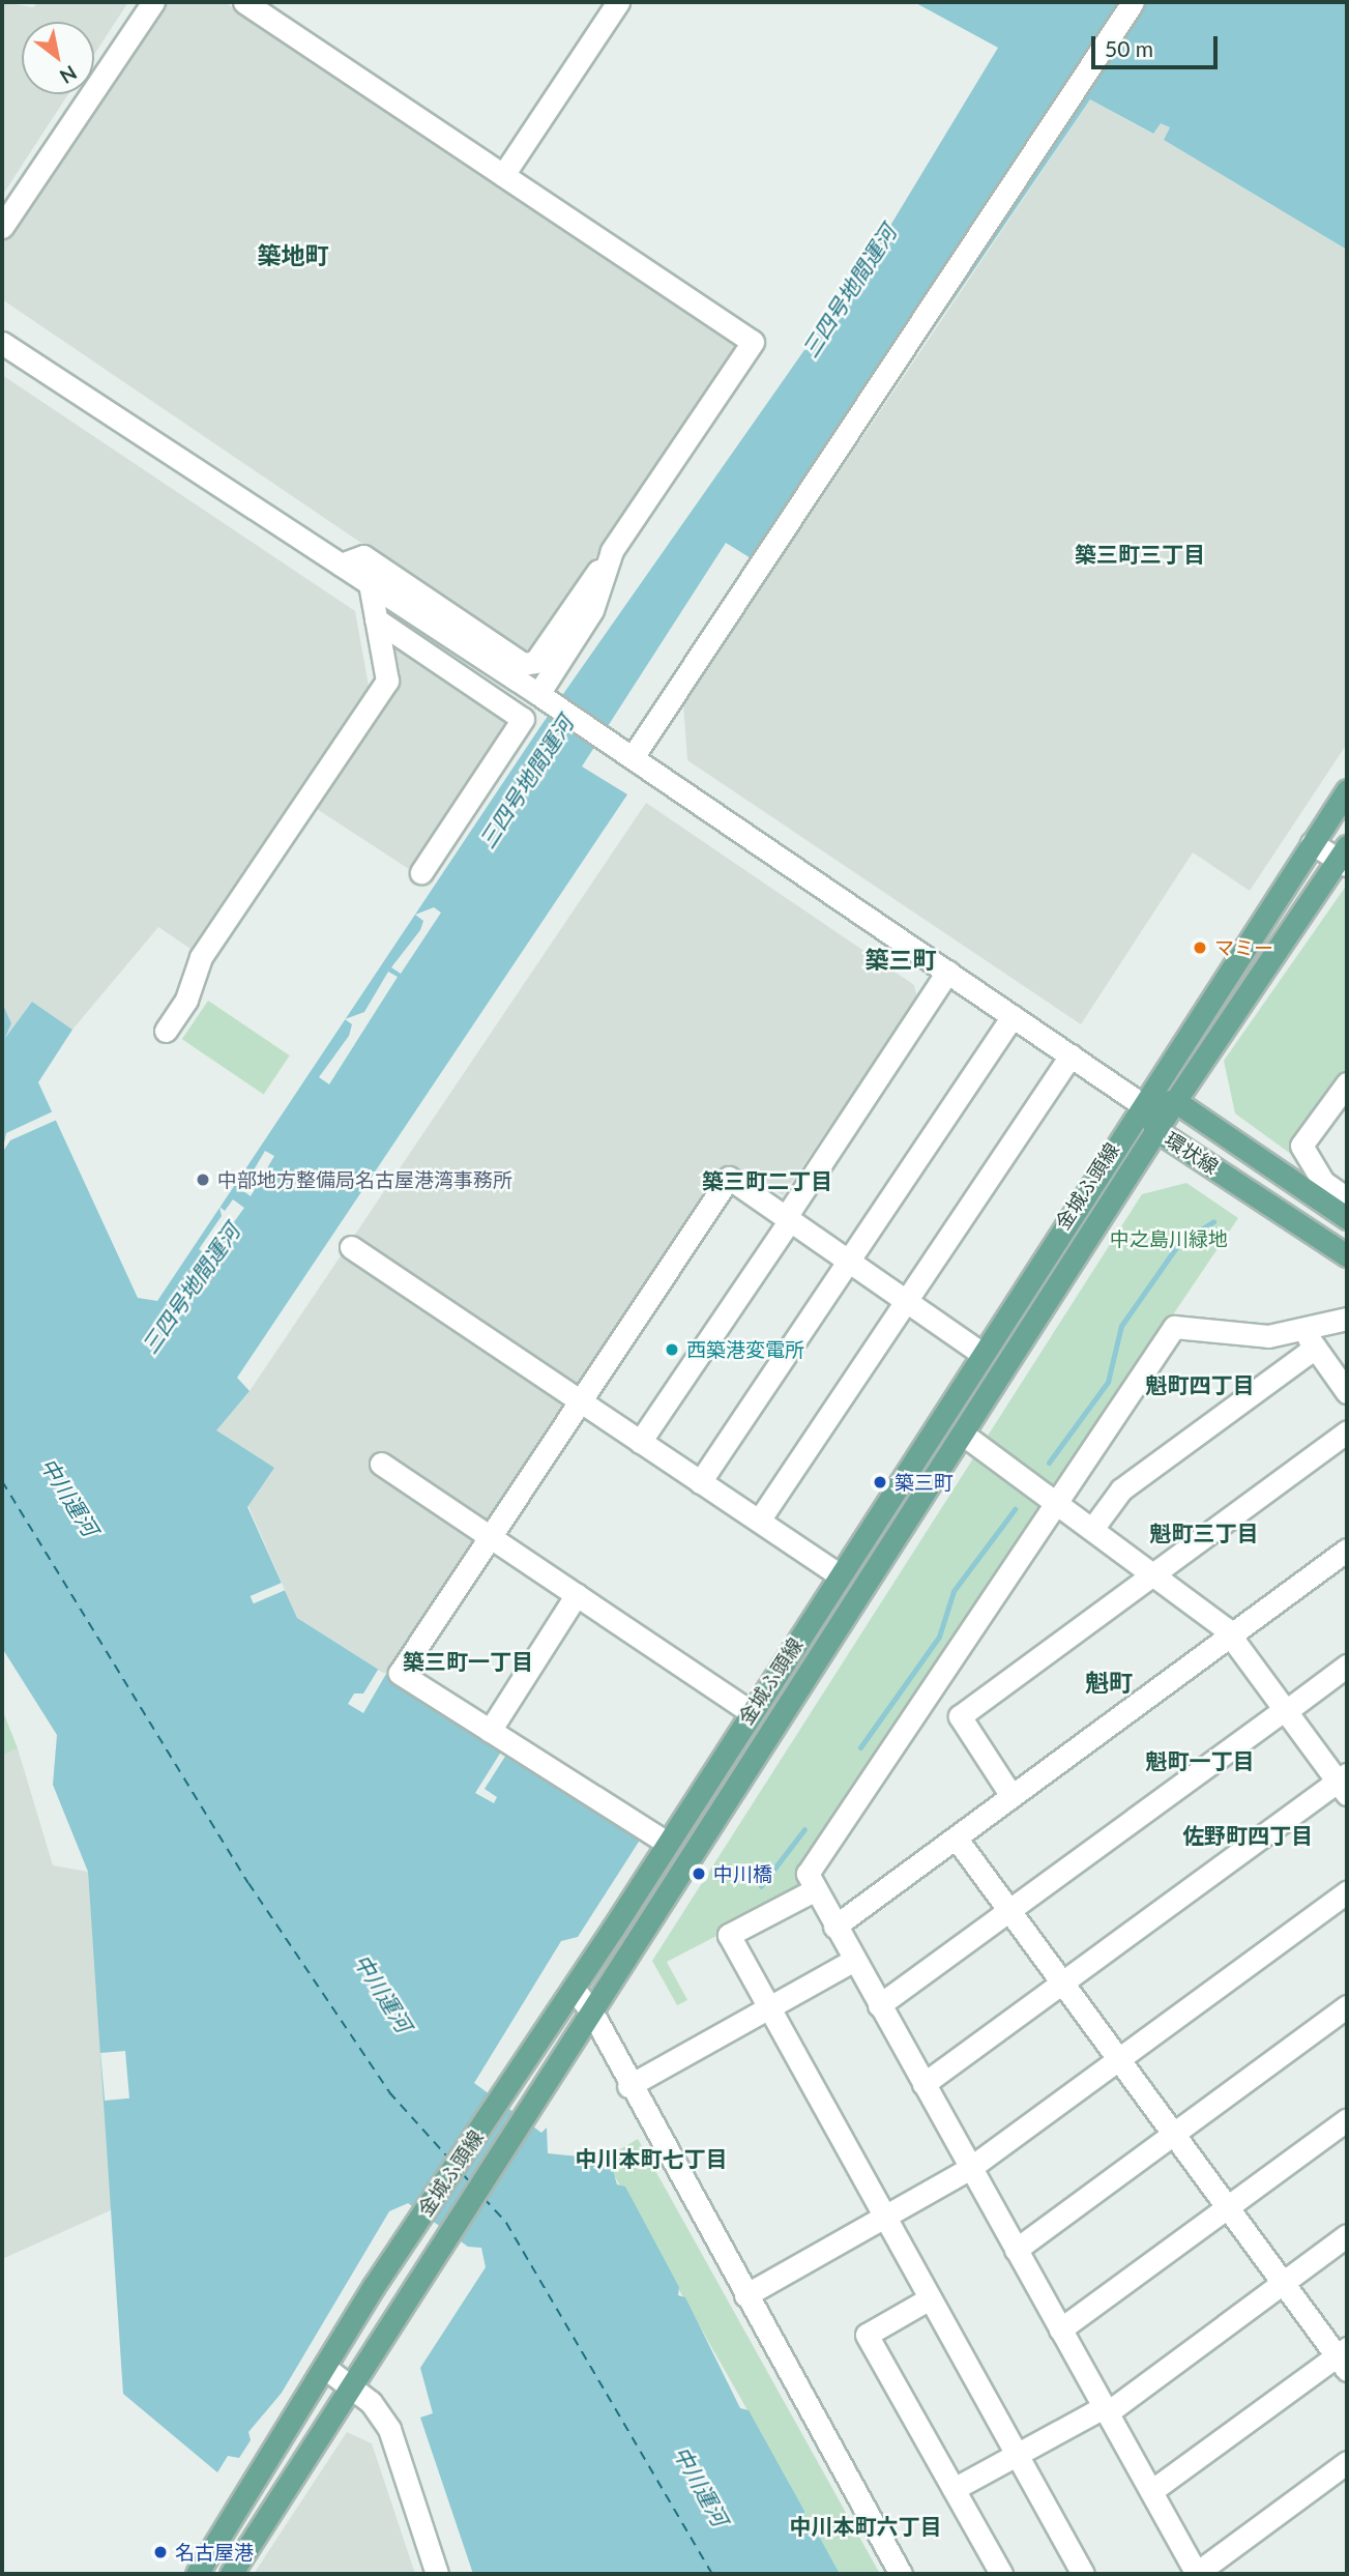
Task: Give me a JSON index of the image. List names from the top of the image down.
{
  "streets": {
    "main road": ["環状線", "金城ふ頭線"]
  },
  "crossings": [
    ["環状線", "金城ふ頭線"]
  ],
  "districts": [
    "築地町",
    "築三町三丁目",
    "築三町",
    "築三町二丁目",
    "魁町四丁目",
    "魁町三丁目",
    "築三町一丁目",
    "魁町",
    "魁町一丁目",
    "佐野町四丁目",
    "中川本町七丁目",
    "中川本町六丁目"
  ],
  "water": ["三四号地間運河", "中川運河"],
  "parks": ["中之島川緑地"],
  "places": [
    "マミー",
    "中部地方整備局名古屋港湾事務所",
    "西築港変電所",
    "築三町",
    "中川橋",
    "名古屋港"
  ],
  "scale_bar": "50 m",
  "north": "bottom right"
}
